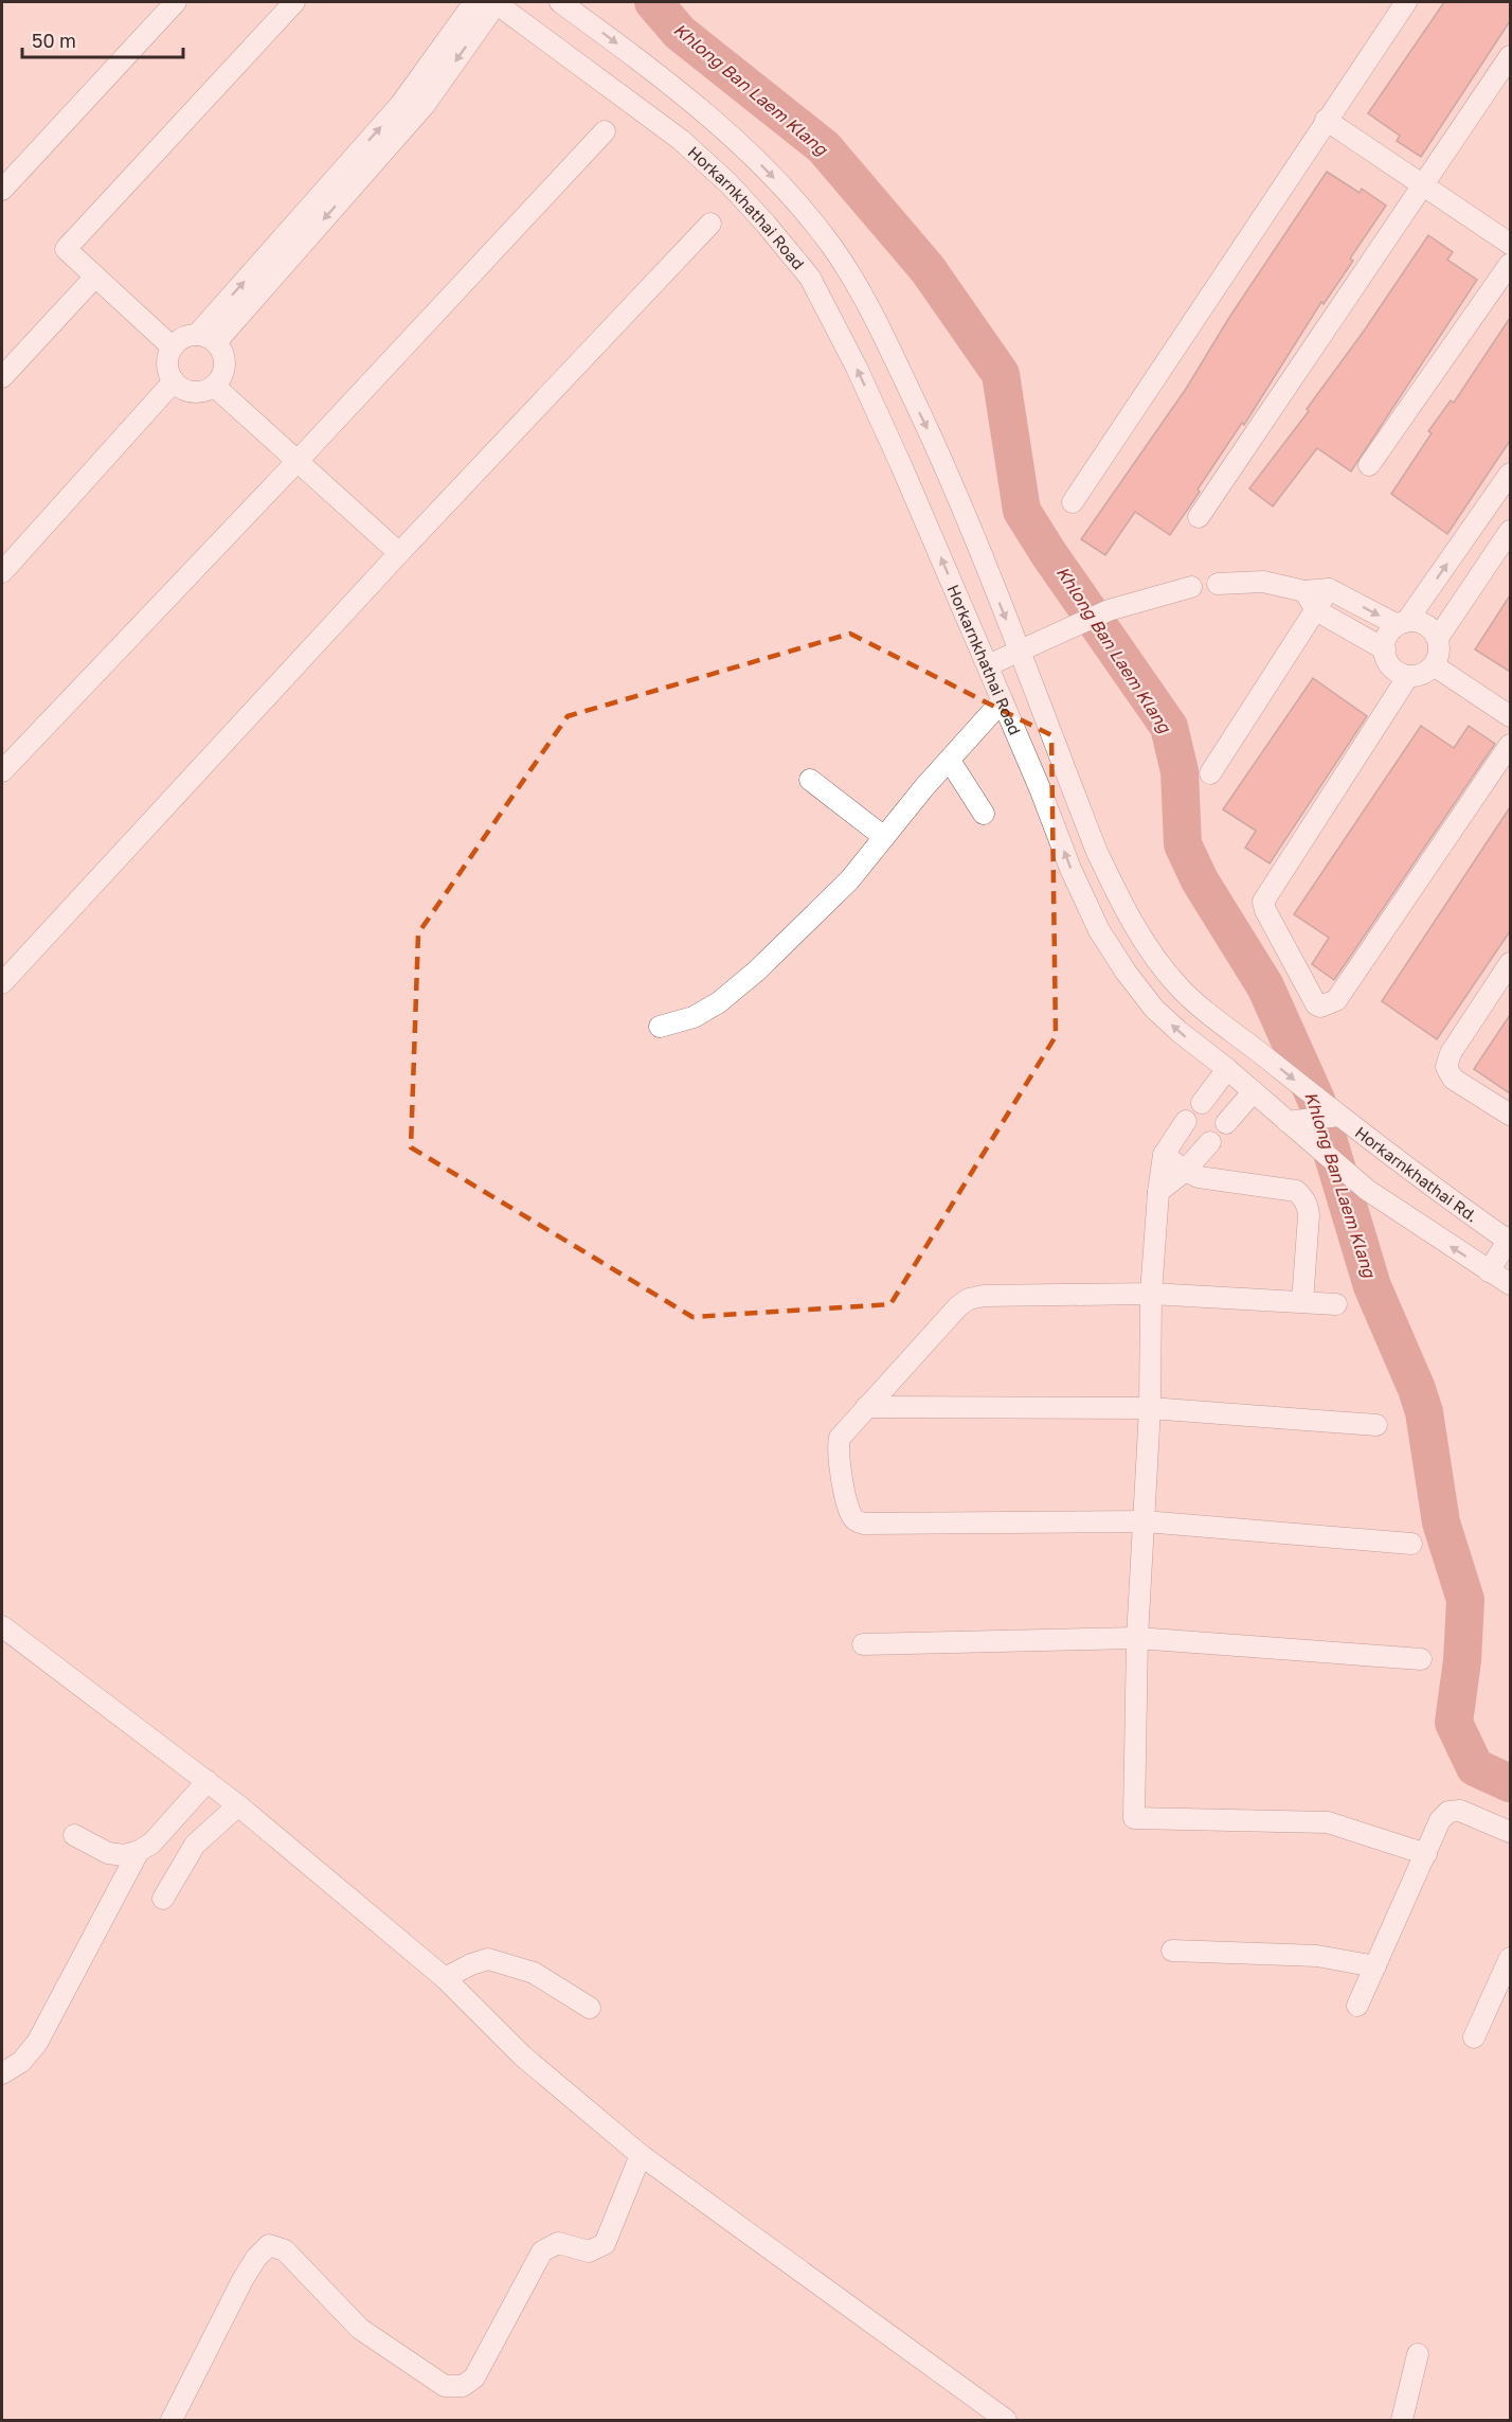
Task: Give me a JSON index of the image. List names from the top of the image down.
{
  "streets": {
    "street": ["Horkarnkhathai Road", "Horkarnkhathai Rd."]
  },
  "crossings": [
    ["Horkarnkhathai Road", "Horkarnkhathai Rd."]
  ],
  "water": ["Khlong Ban Laem Klang"],
  "scale_bar": "50 m"
}
